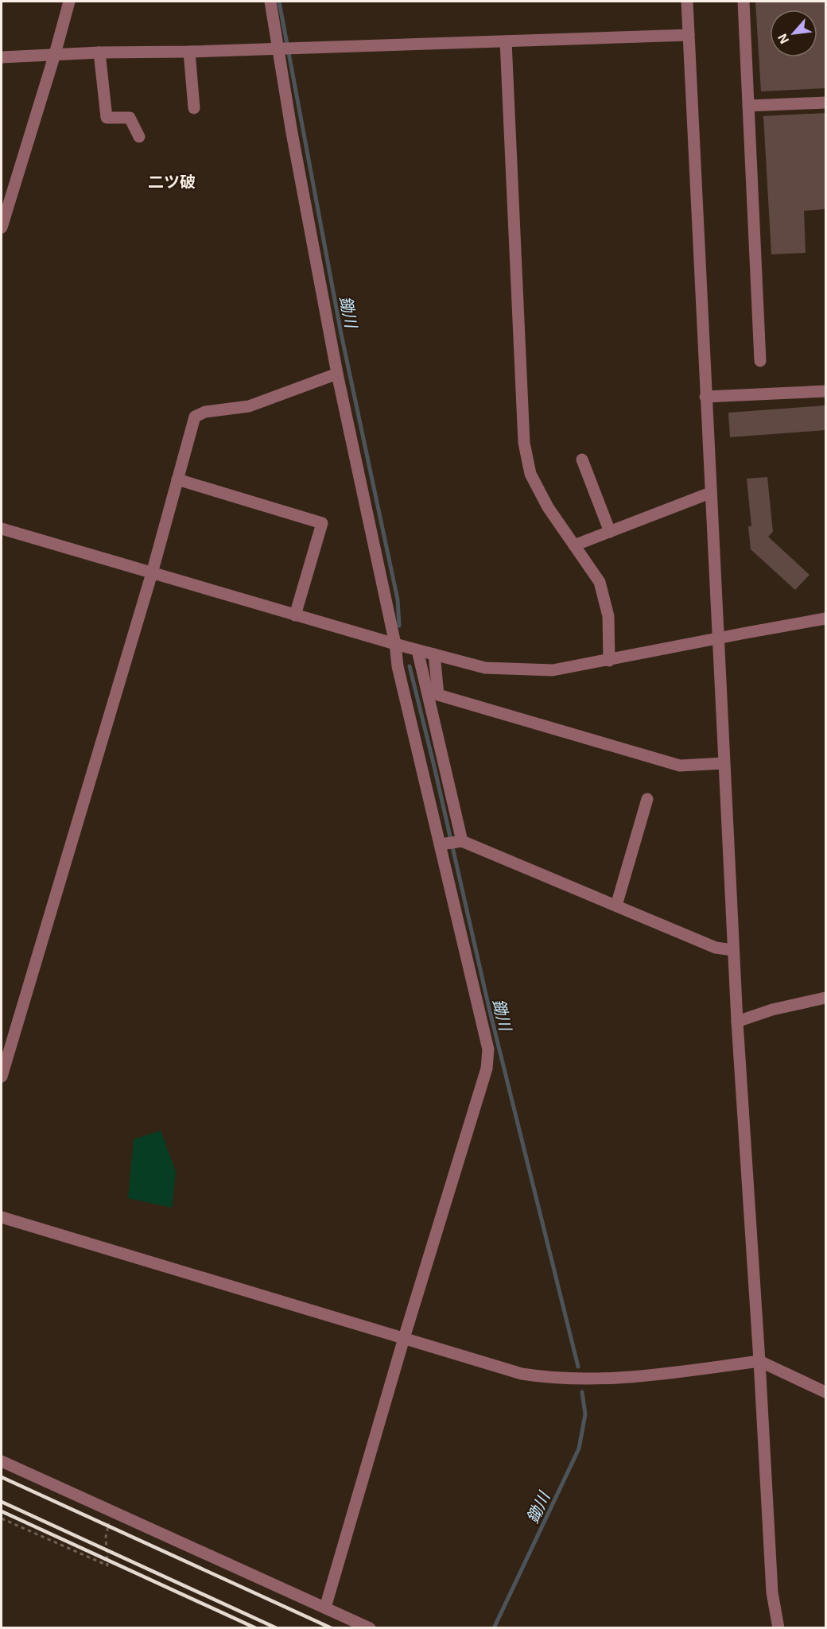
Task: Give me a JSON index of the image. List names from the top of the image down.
{
  "districts": ["二ツ破"],
  "water": ["鋤川"],
  "north": "bottom left"
}
